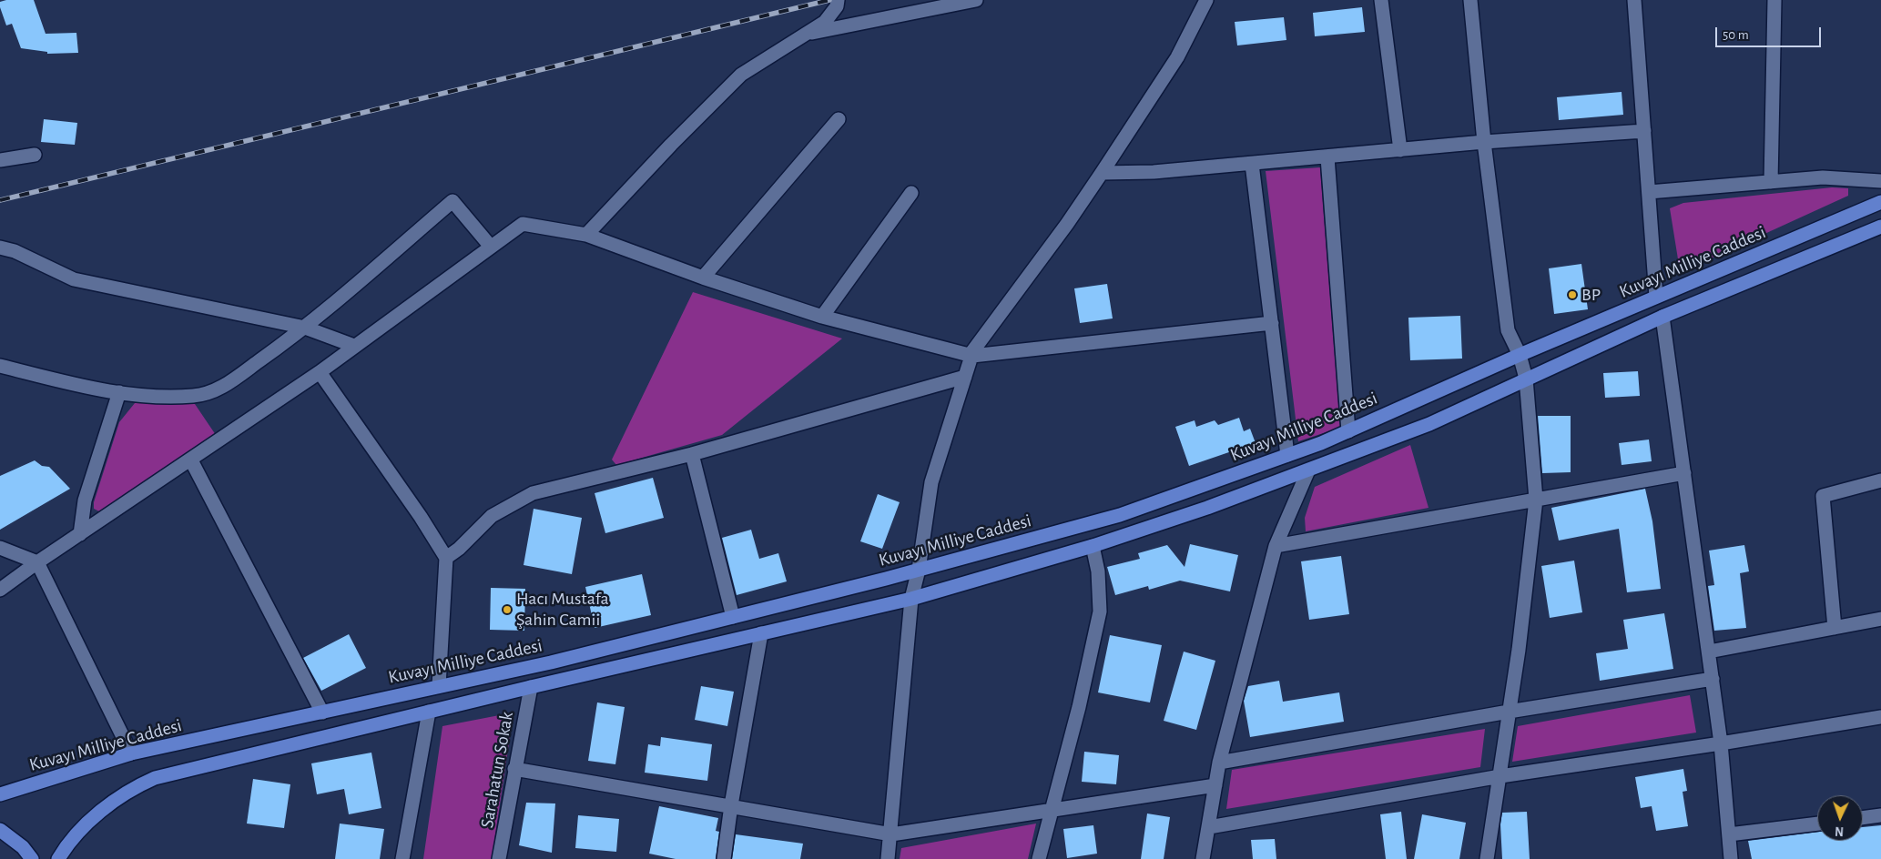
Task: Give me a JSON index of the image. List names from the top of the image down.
{
  "streets": {
    "main road": ["Kuvayı Milliye Caddesi"],
    "street": ["Sarahatun Sokak"]
  },
  "crossings": [
    ["Kuvayı Milliye Caddesi", "Sarahatun Sokak"]
  ],
  "places": ["BP", "Hacı Mustafa Şahin Camii"],
  "scale_bar": "50 m",
  "north": "bottom"
}
